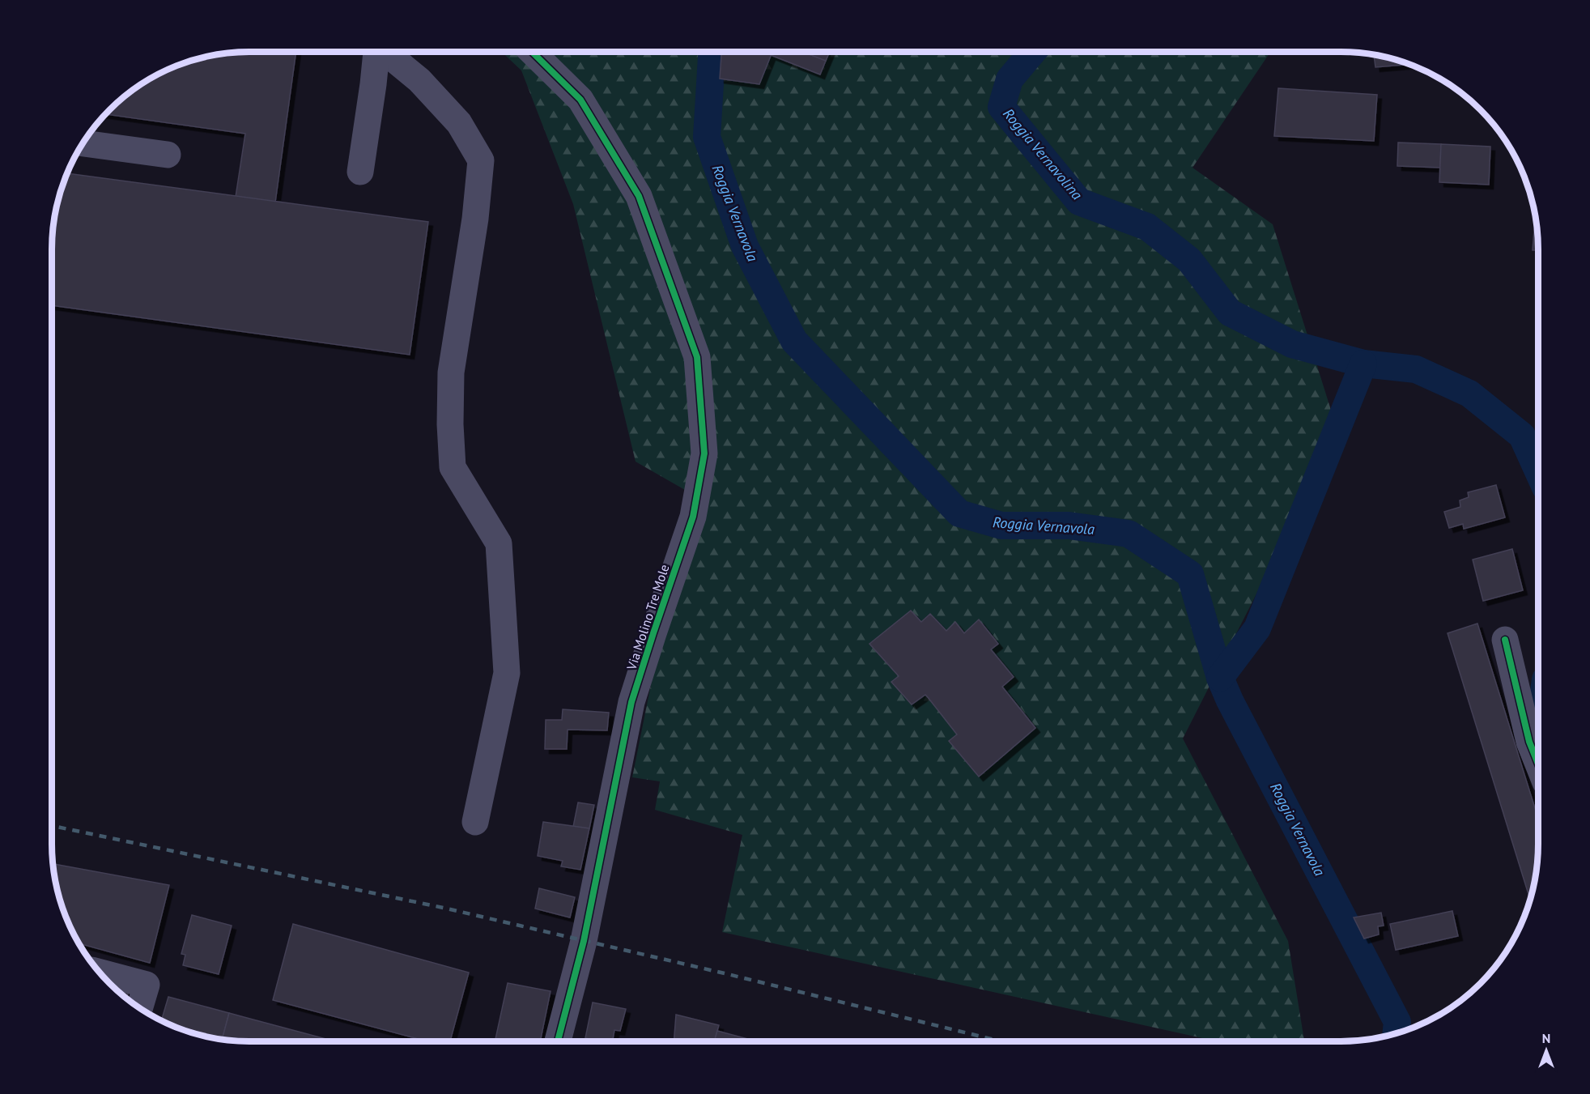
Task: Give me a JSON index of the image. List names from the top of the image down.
{
  "streets": {
    "street": ["Via Molino Tre Mole"]
  },
  "water": ["Roggia Vernavolina", "Roggia Vernavola"],
  "north": "top"
}
